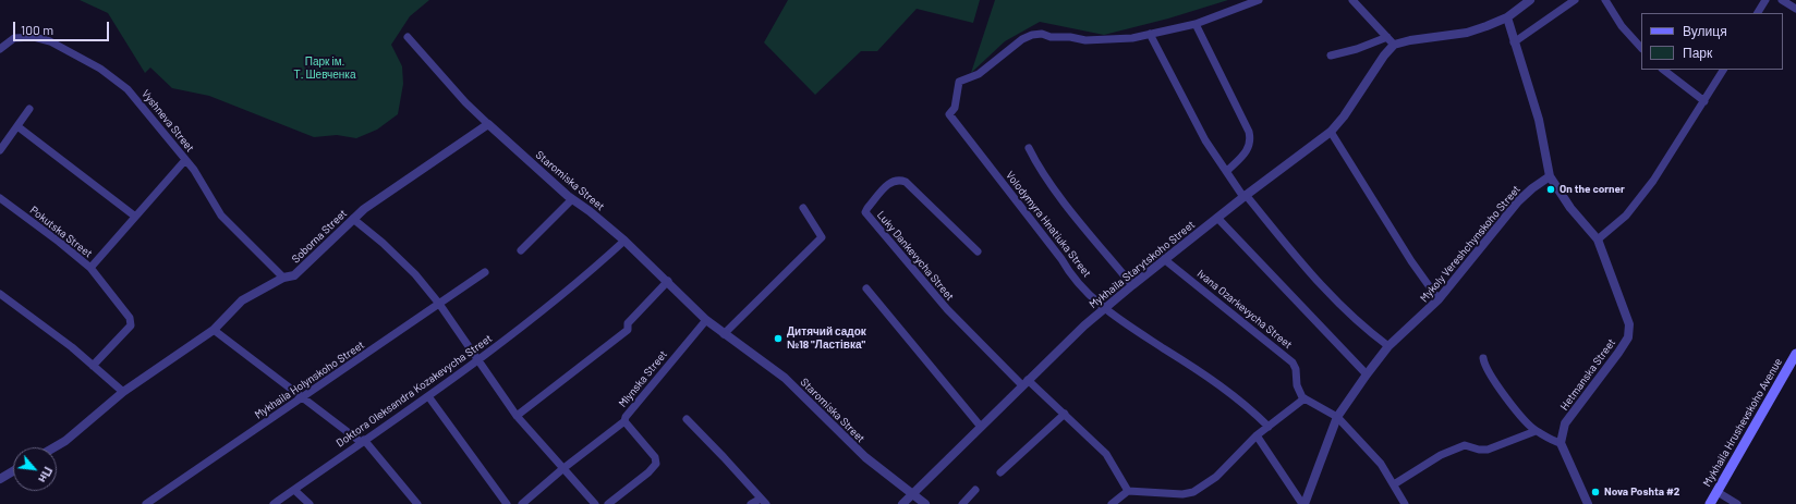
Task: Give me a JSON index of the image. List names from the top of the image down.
{
  "streets": {
    "main road": ["Mykhaila Hrushevskoho Avenue"],
    "street": [
      "Vyshneva Street",
      "Staromiska Street",
      "Volodymyra Hnatiuka Street",
      "Pokutska Street",
      "Soborna Street",
      "Mykoly Vereshchynskoho Street",
      "Luky Dankevycha Street",
      "Mykhaila Starytskoho Street",
      "Ivana Ozarkevycha Street",
      "Hetmanska Street",
      "Mlynska Street",
      "Mykhaila Holynskoho Street",
      "Doktora Oleksandra Kozakevycha Street"
    ]
  },
  "crossings": [
    ["Vyshneva Street", "Soborna Street"],
    ["Staromiska Street", "Soborna Street"],
    ["Staromiska Street", "Mykhaila Starytskoho Street"],
    ["Staromiska Street", "Mlynska Street"],
    ["Staromiska Street", "Doktora Oleksandra Kozakevycha Street"],
    ["Volodymyra Hnatiuka Street", "Mykhaila Starytskoho Street"],
    ["Mykoly Vereshchynskoho Street", "Hetmanska Street"],
    ["Luky Dankevycha Street", "Mykhaila Starytskoho Street"],
    ["Mykhaila Starytskoho Street", "Ivana Ozarkevycha Street"]
  ],
  "parks": ["Парк ім. Т. Шевченка"],
  "places": ["On the corner", "Дитячий садок №18 \"Ластівка\"", "Nova Poshta #2"],
  "legend": ["Вулиця", "Парк"],
  "scale_bar": "100 m",
  "north": "bottom right"
}
